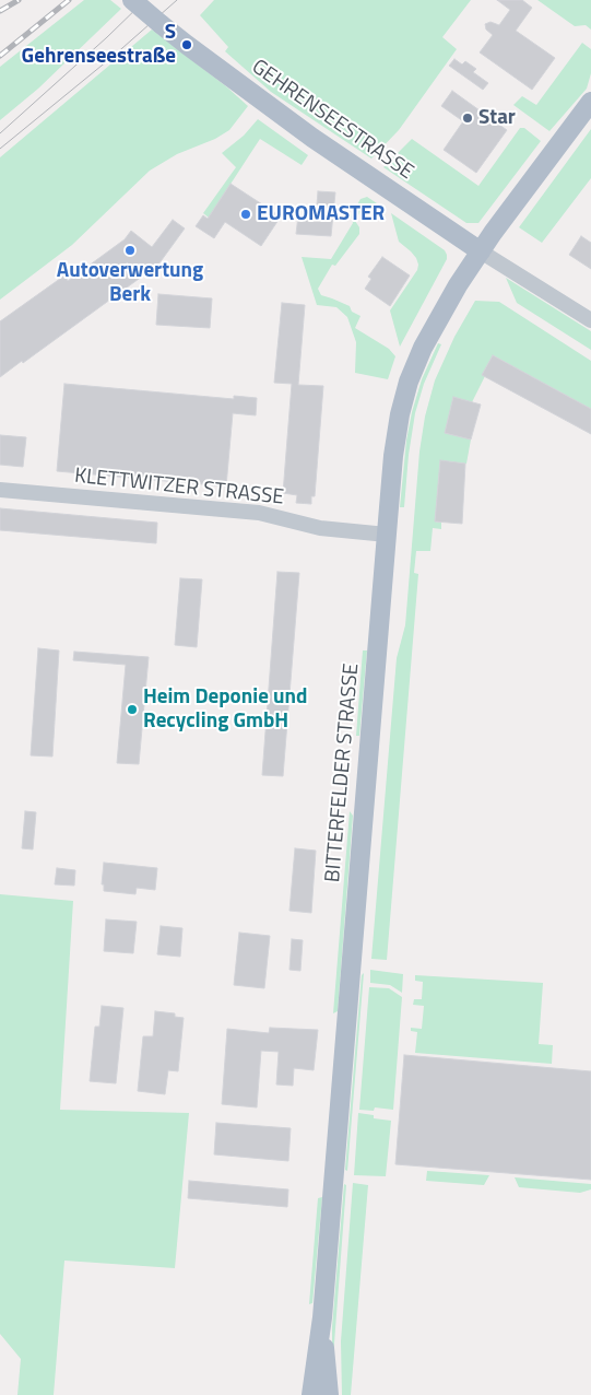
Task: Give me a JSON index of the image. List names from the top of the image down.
{
  "streets": {
    "main road": ["GEHRENSEESTRASSE", "BITTERFELDER STRASSE"],
    "street": ["KLETTWITZER STRASSE"]
  },
  "crossings": [
    ["GEHRENSEESTRASSE", "BITTERFELDER STRASSE"],
    ["KLETTWITZER STRASSE", "BITTERFELDER STRASSE"]
  ],
  "places": [
    "S Gehrenseestraße",
    "Star",
    "EUROMASTER",
    "Autoverwertung Berk",
    "Heim Deponie und Recycling GmbH"
  ]
}
